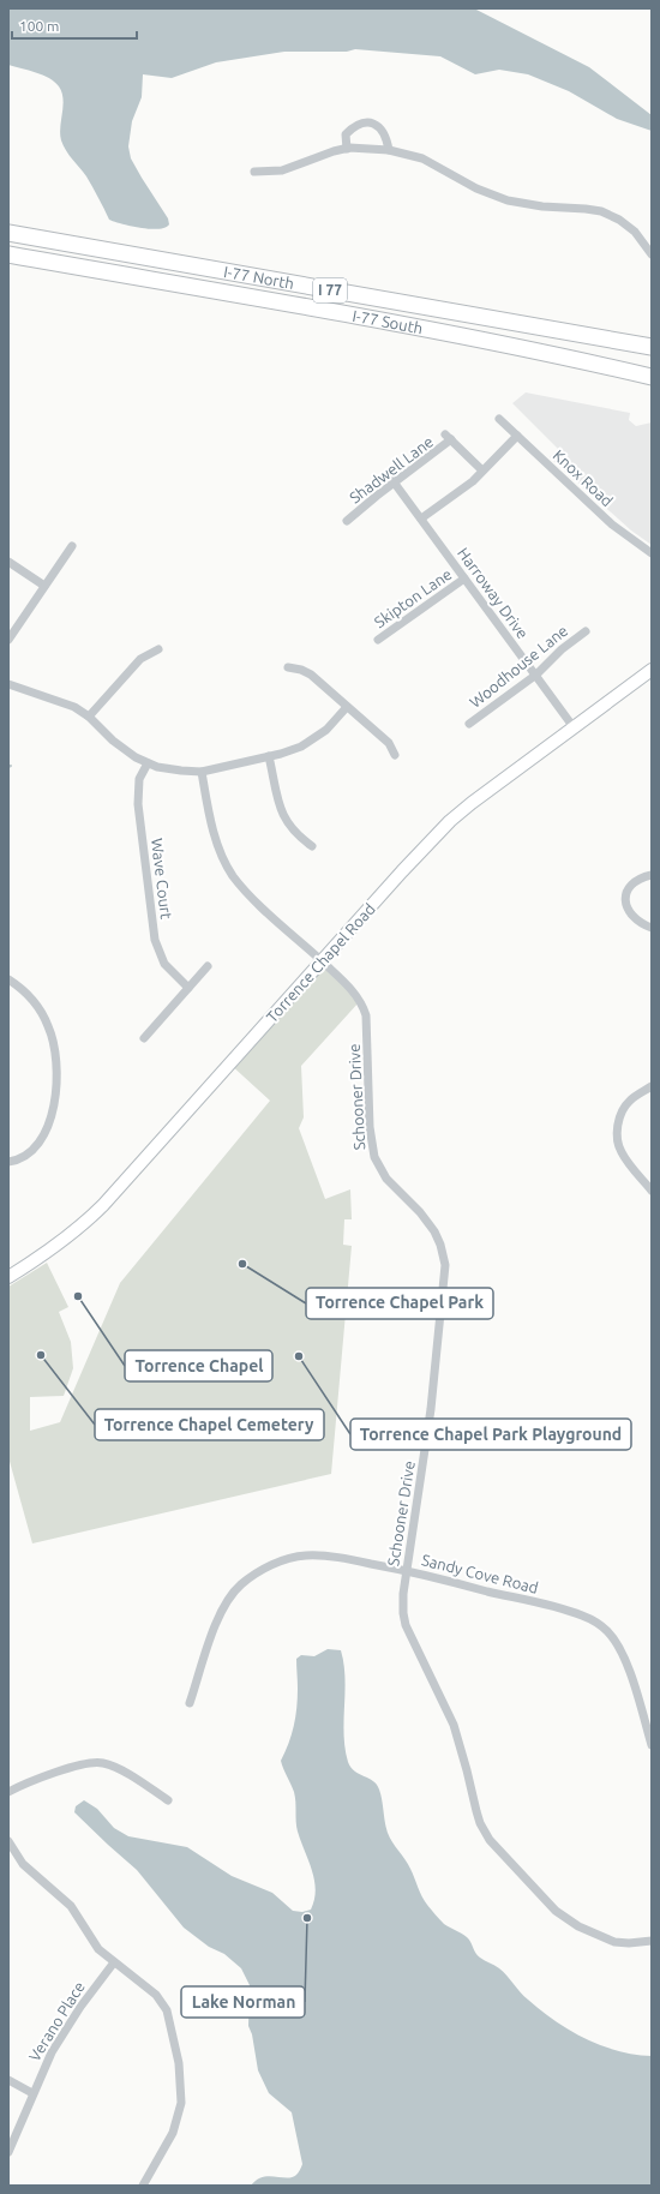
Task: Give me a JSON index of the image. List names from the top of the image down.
{
  "streets": {
    "highway": ["I-77 North", "I 77", "I-77 South"],
    "street": [
      "Shadwell Lane",
      "Knox Road",
      "Harroway Drive",
      "Skipton Lane",
      "Woodhouse Lane",
      "Wave Court",
      "Torrence Chapel Road",
      "Schooner Drive",
      "Sandy Cove Road",
      "Verano Place"
    ]
  },
  "crossings": [
    ["I 77", "I-77 South"],
    ["Shadwell Lane", "Harroway Drive"],
    ["Harroway Drive", "Skipton Lane"],
    ["Harroway Drive", "Woodhouse Lane"],
    ["Harroway Drive", "Torrence Chapel Road"],
    ["Torrence Chapel Road", "Schooner Drive"],
    ["Schooner Drive", "Sandy Cove Road"]
  ],
  "places": [
    "Torrence Chapel Park",
    "Torrence Chapel",
    "Torrence Chapel Cemetery",
    "Torrence Chapel Park Playground",
    "Lake Norman"
  ],
  "scale_bar": "100 m"
}
